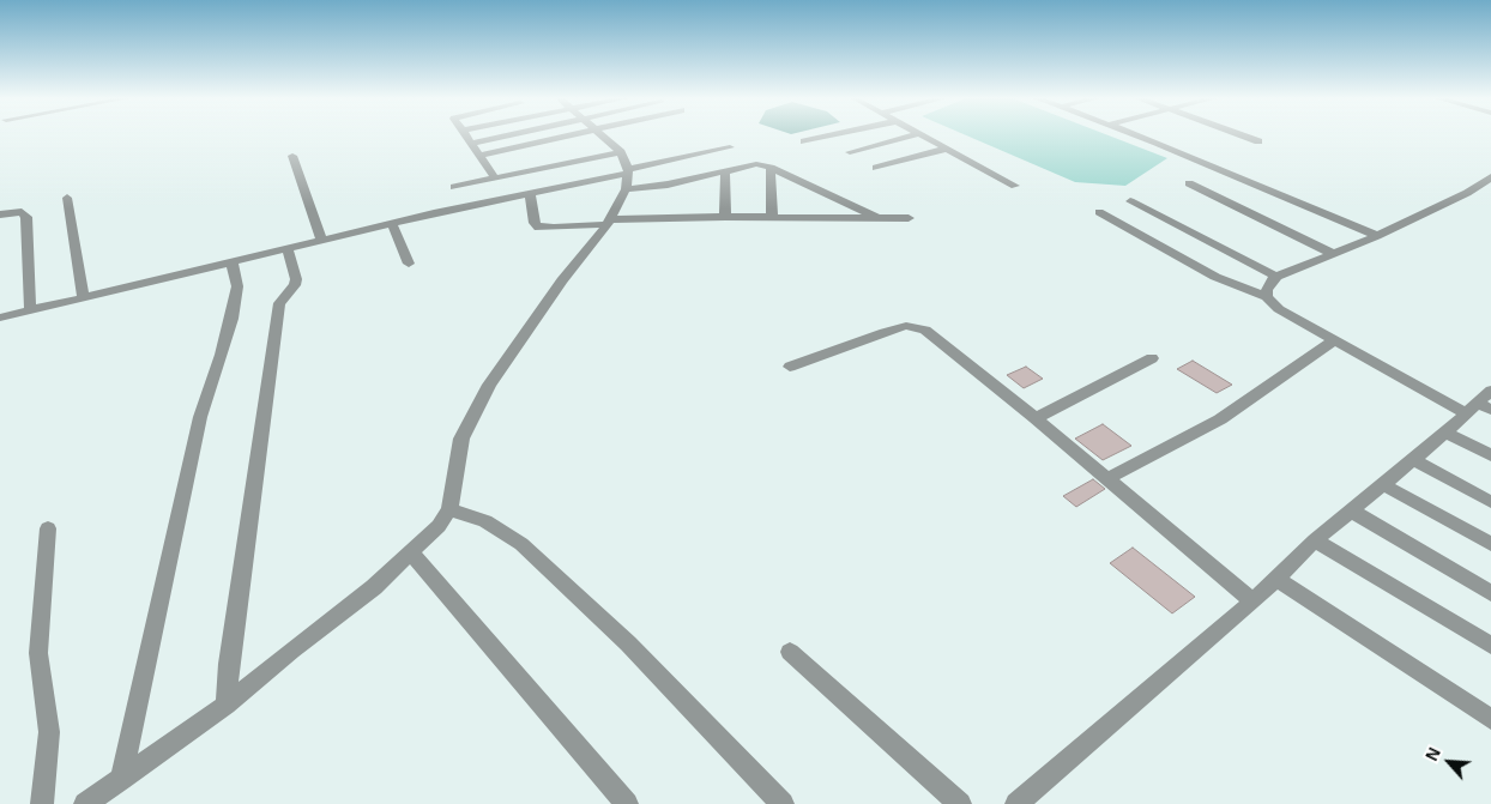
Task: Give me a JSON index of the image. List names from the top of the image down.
{
  "north": "top left"
}
